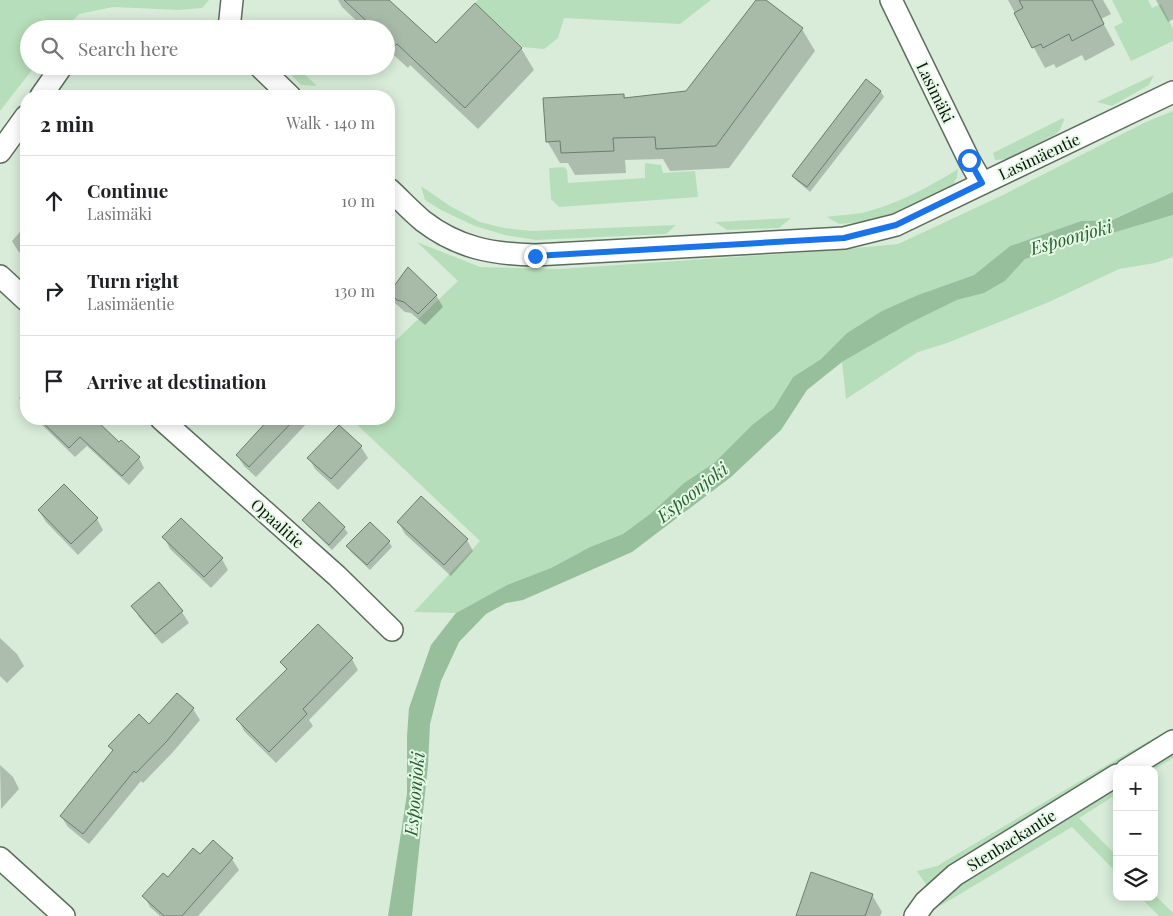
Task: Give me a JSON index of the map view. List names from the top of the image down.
{
  "streets": {
    "street": [
      "Lasimäki",
      "Lasimäentie",
      "Opaalitie",
      "Stenbackantie"
    ]
  },
  "crossings": [
    ["Lasimäki", "Lasimäentie"]
  ],
  "water": ["Espoonjoki"],
  "page": {
    "search": "Search here",
    "heading": ["2 min", "Walk · 140 m"],
    "list": [
      ["Continue", "Lasimäki", "10 m"],
      ["Turn right", "Lasimäentie", "130 m"],
      "Arrive at destination"
    ],
    "map_buttons": ["+", "−"]
  }
}
